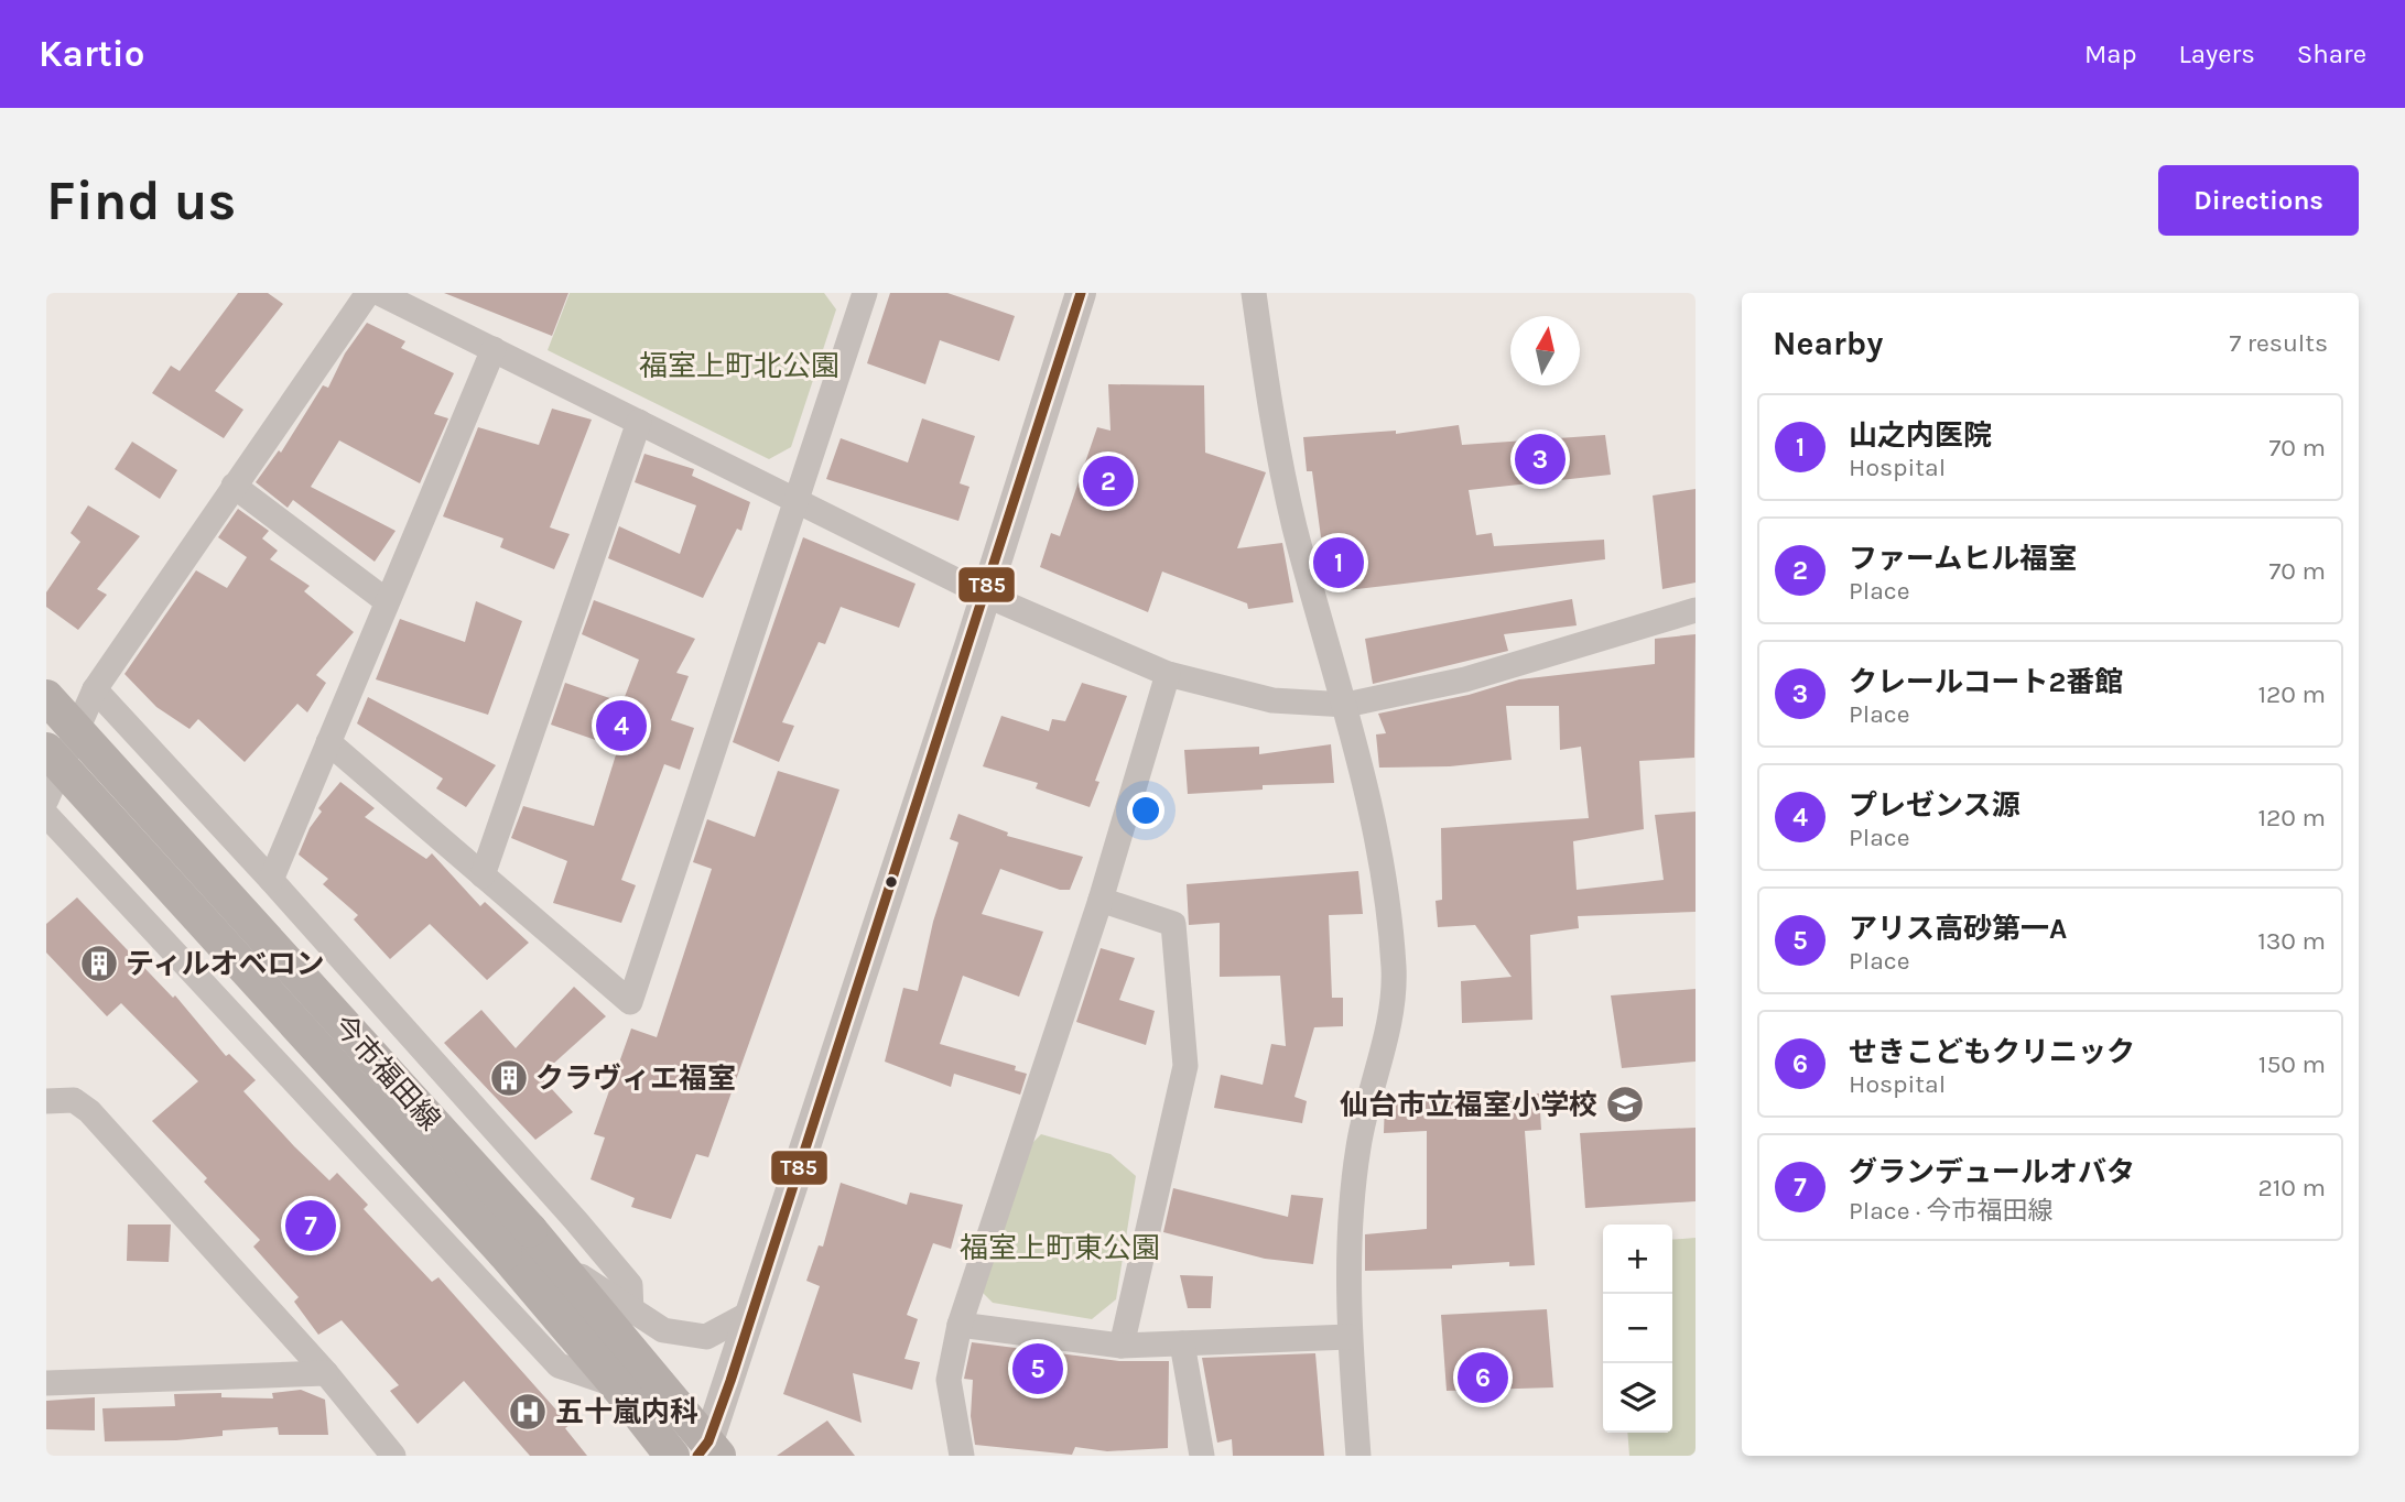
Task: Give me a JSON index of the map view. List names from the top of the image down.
{
  "streets": {
    "main road": ["今市福田線"]
  },
  "parks": ["福室上町北公園", "福室上町東公園"],
  "places": {
    "building": ["ティルオベロン", "クラヴィエ福室"],
    "school or university": ["仙台市立福室小学校"],
    "hospital": ["五十嵐内科"]
  },
  "lines": ["transit line T85"],
  "north": "top",
  "page": {
    "header": "Kartio",
    "nav": ["Map", "Layers", "Share"],
    "buttons": "Directions",
    "title": "Find us",
    "heading": ["Nearby", "7 results"],
    "list": [
      {
        "mark": "1",
        "name": "山之内医院",
        "note": "Hospital",
        "value": "70 m"
      },
      {
        "mark": "2",
        "name": "ファームヒル福室",
        "note": "Place",
        "value": "70 m"
      },
      {
        "mark": "3",
        "name": "クレールコート2番館",
        "note": "Place",
        "value": "120 m"
      },
      {
        "mark": "4",
        "name": "プレゼンス源",
        "note": "Place",
        "value": "120 m"
      },
      {
        "mark": "5",
        "name": "アリス高砂第一A",
        "note": "Place",
        "value": "130 m"
      },
      {
        "mark": "6",
        "name": "せきこどもクリニック",
        "note": "Hospital",
        "value": "150 m"
      },
      {
        "mark": "7",
        "name": "グランデュールオバタ",
        "note": "Place · 今市福田線",
        "value": "210 m"
      }
    ],
    "pins": [
      "3",
      "2",
      "1",
      "4",
      "7",
      "5",
      "6"
    ],
    "map_buttons": ["+", "−"]
  }
}
